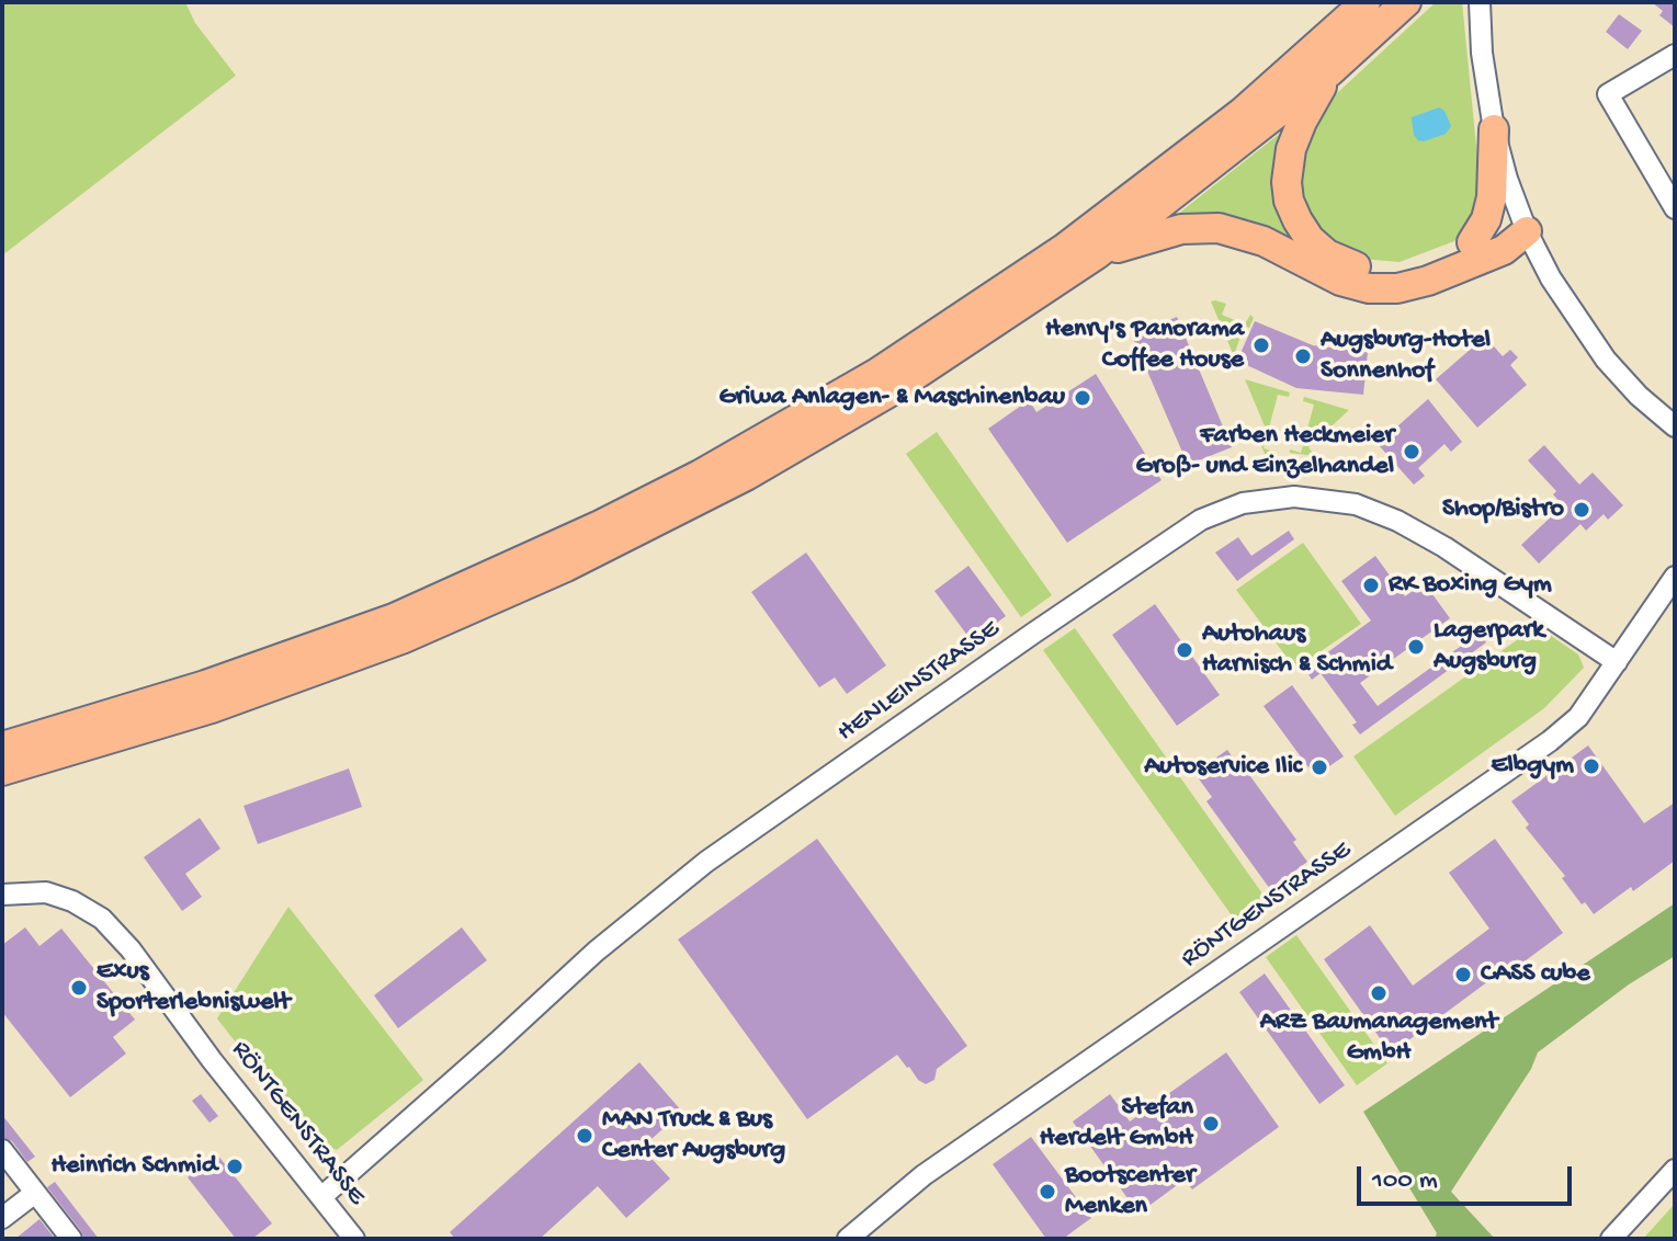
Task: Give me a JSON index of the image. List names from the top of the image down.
{
  "streets": {
    "street": ["HENLEINSTRASSE", "RÖNTGENSTRASSE"]
  },
  "crossings": [
    ["HENLEINSTRASSE", "RÖNTGENSTRASSE"]
  ],
  "places": [
    "Henry's Panorama Coffee House",
    "Augsburg-Hotel Sonnenhof",
    "Griwa Anlagen- & Maschinenbau",
    "Farben Heckmeier Groß- und Einzelhandel",
    "Shop/Bistro",
    "RK Boxing Gym",
    "Lagerpark Augsburg",
    "Autohaus Harnisch & Schmid",
    "Elbgym",
    "Autoservice Ilic",
    "CASS cube",
    "Exus Sporterlebniswelt",
    "ARZ Baumanagement GmbH",
    "Stefan Herdelt GmbH",
    "MAN Truck & Bus Center Augsburg",
    "Heinrich Schmid",
    "Bootscenter Menken"
  ],
  "scale_bar": "100 m"
}
